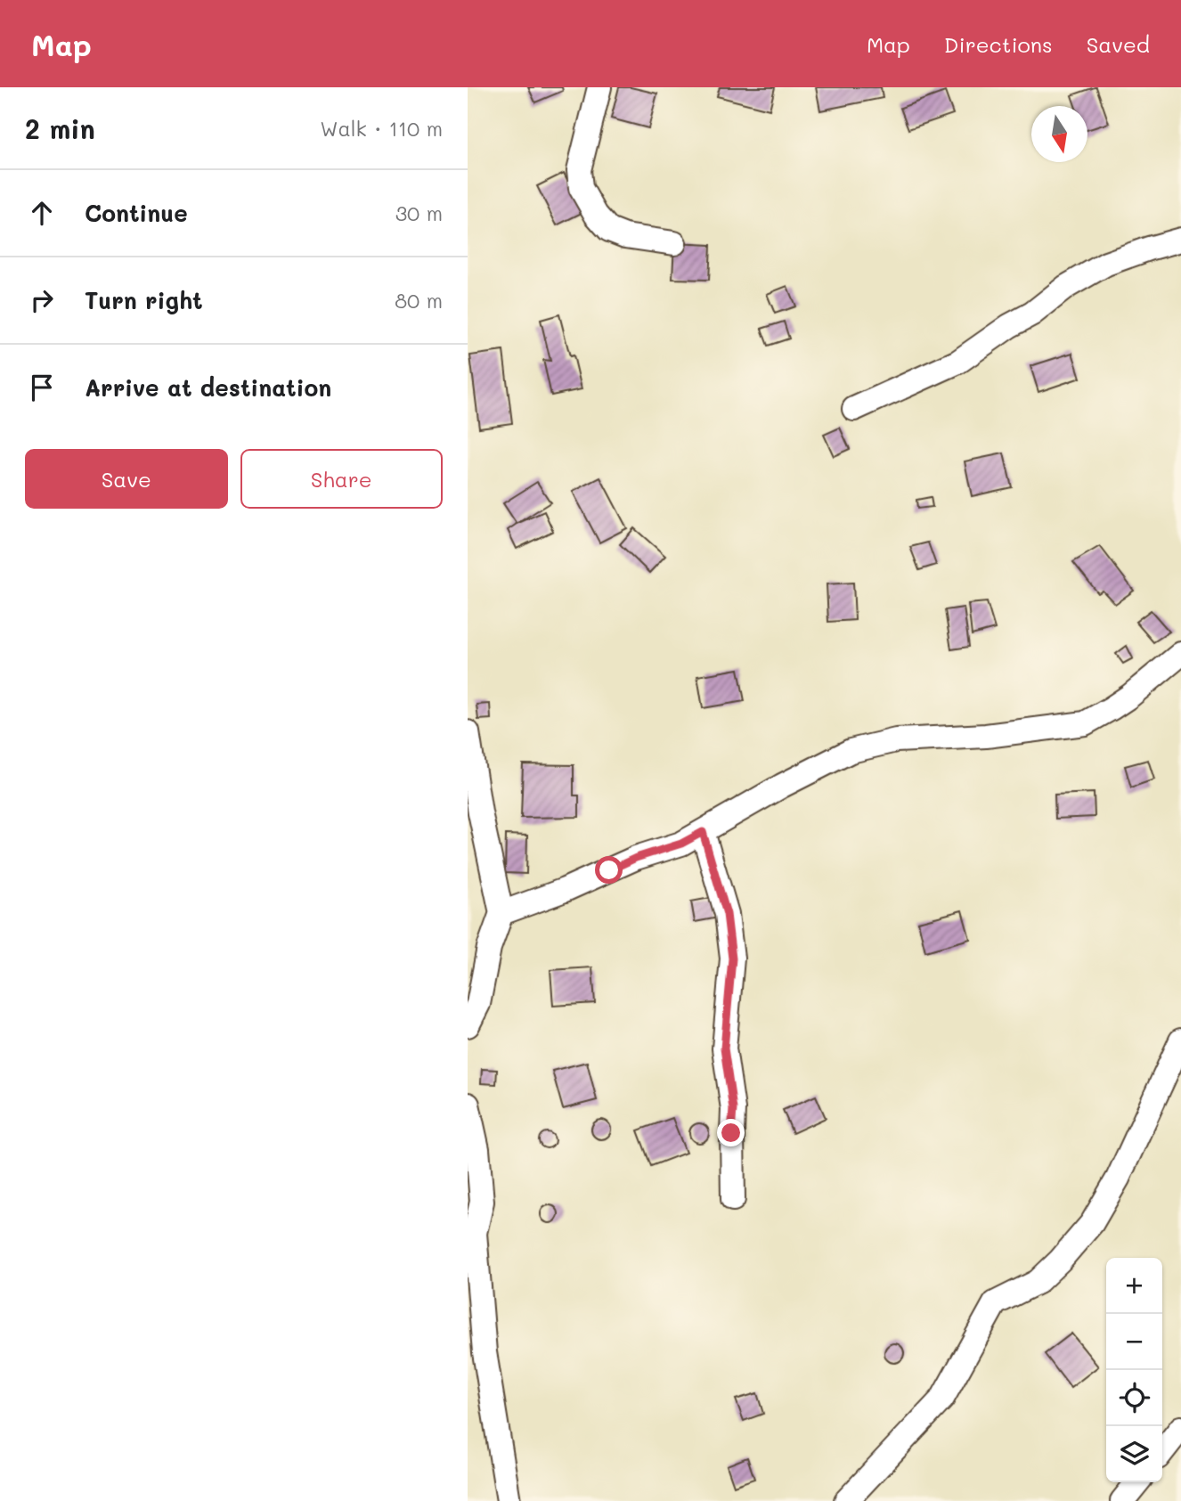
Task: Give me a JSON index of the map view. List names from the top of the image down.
{
  "north": "bottom",
  "page": {
    "header": "Map",
    "nav": ["Map", "Directions", "Saved"],
    "heading": ["2 min", "Walk · 110 m"],
    "list": [
      ["Continue", "30 m"],
      ["Turn right", "80 m"],
      "Arrive at destination"
    ],
    "buttons": ["Save", "Share"],
    "map_buttons": ["+", "−"]
  }
}
